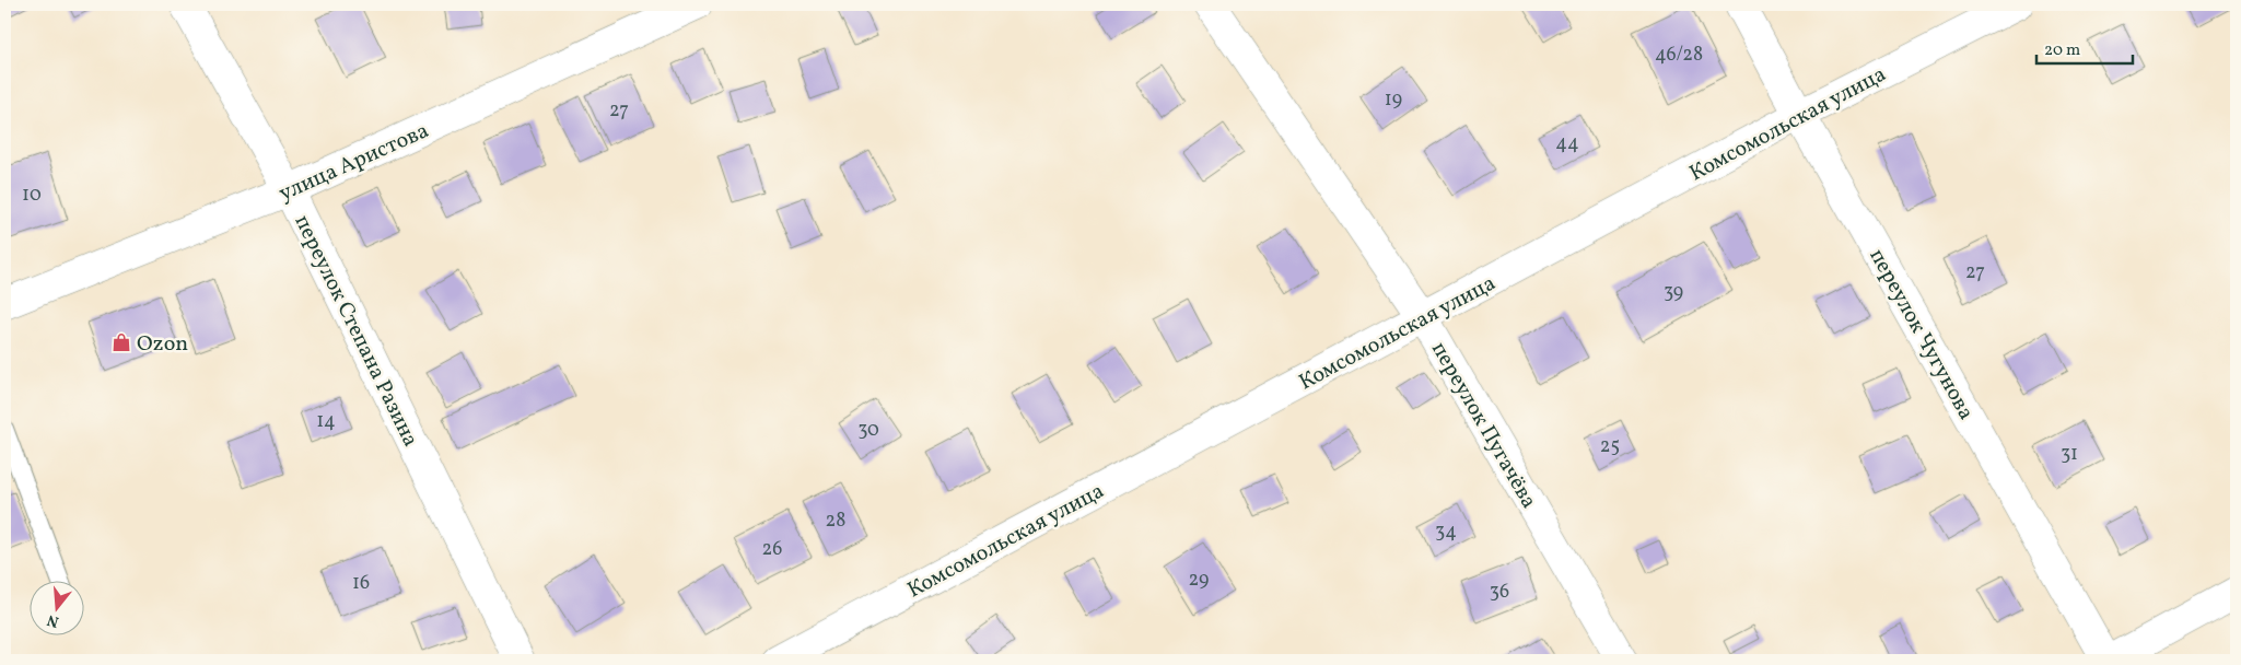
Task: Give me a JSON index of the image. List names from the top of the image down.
{
  "streets": {
    "street": [
      "Комсомольская улица",
      "улица Аристова",
      "переулок Степана Разина",
      "переулок Чугунова",
      "переулок Пугачёва"
    ]
  },
  "crossings": [
    ["Комсомольская улица", "переулок Чугунова"],
    ["Комсомольская улица", "переулок Пугачёва"],
    ["улица Аристова", "переулок Степана Разина"]
  ],
  "places": {
    "shop": ["Ozon"]
  },
  "house_numbers": [
    "46/28",
    "19",
    "27",
    "44",
    "10",
    "27",
    "39",
    "14",
    "30",
    "25",
    "31",
    "28",
    "34",
    "26",
    "29",
    "16",
    "36"
  ],
  "scale_bar": "20 m",
  "north": "bottom"
}
